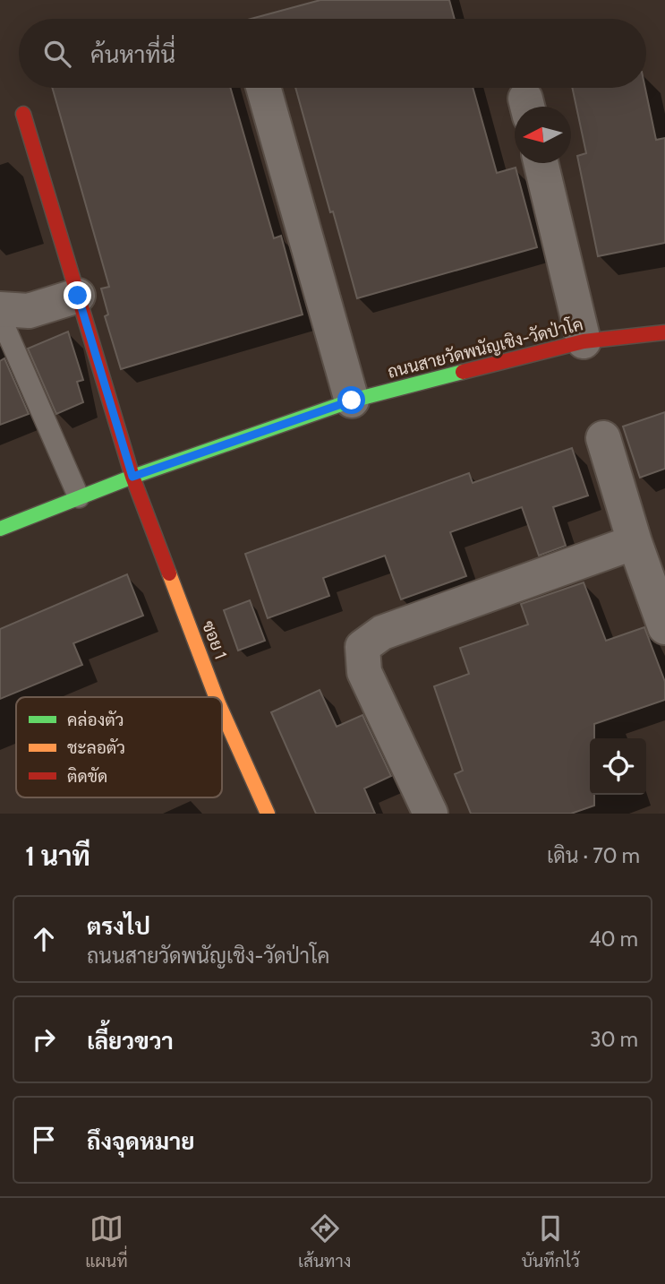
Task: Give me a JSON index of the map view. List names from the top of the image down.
{
  "streets": {
    "street": ["ถนนสายวัดพนัญเชิง-วัดป่าโค", "ซอย 1"]
  },
  "crossings": [
    ["ถนนสายวัดพนัญเชิง-วัดป่าโค", "ซอย 1"]
  ],
  "legend": ["คล่องตัว", "ชะลอตัว", "ติดขัด"],
  "north": "left",
  "page": {
    "search": "ค้นหาที่นี่",
    "heading": ["1 นาที", "เดิน · 70 m"],
    "list": [
      ["ตรงไป", "ถนนสายวัดพนัญเชิง-วัดป่าโค", "40 m"],
      ["เลี้ยวขวา", "30 m"],
      "ถึงจุดหมาย"
    ],
    "nav": ["แผนที่", "เส้นทาง", "บันทึกไว้"]
  }
}
